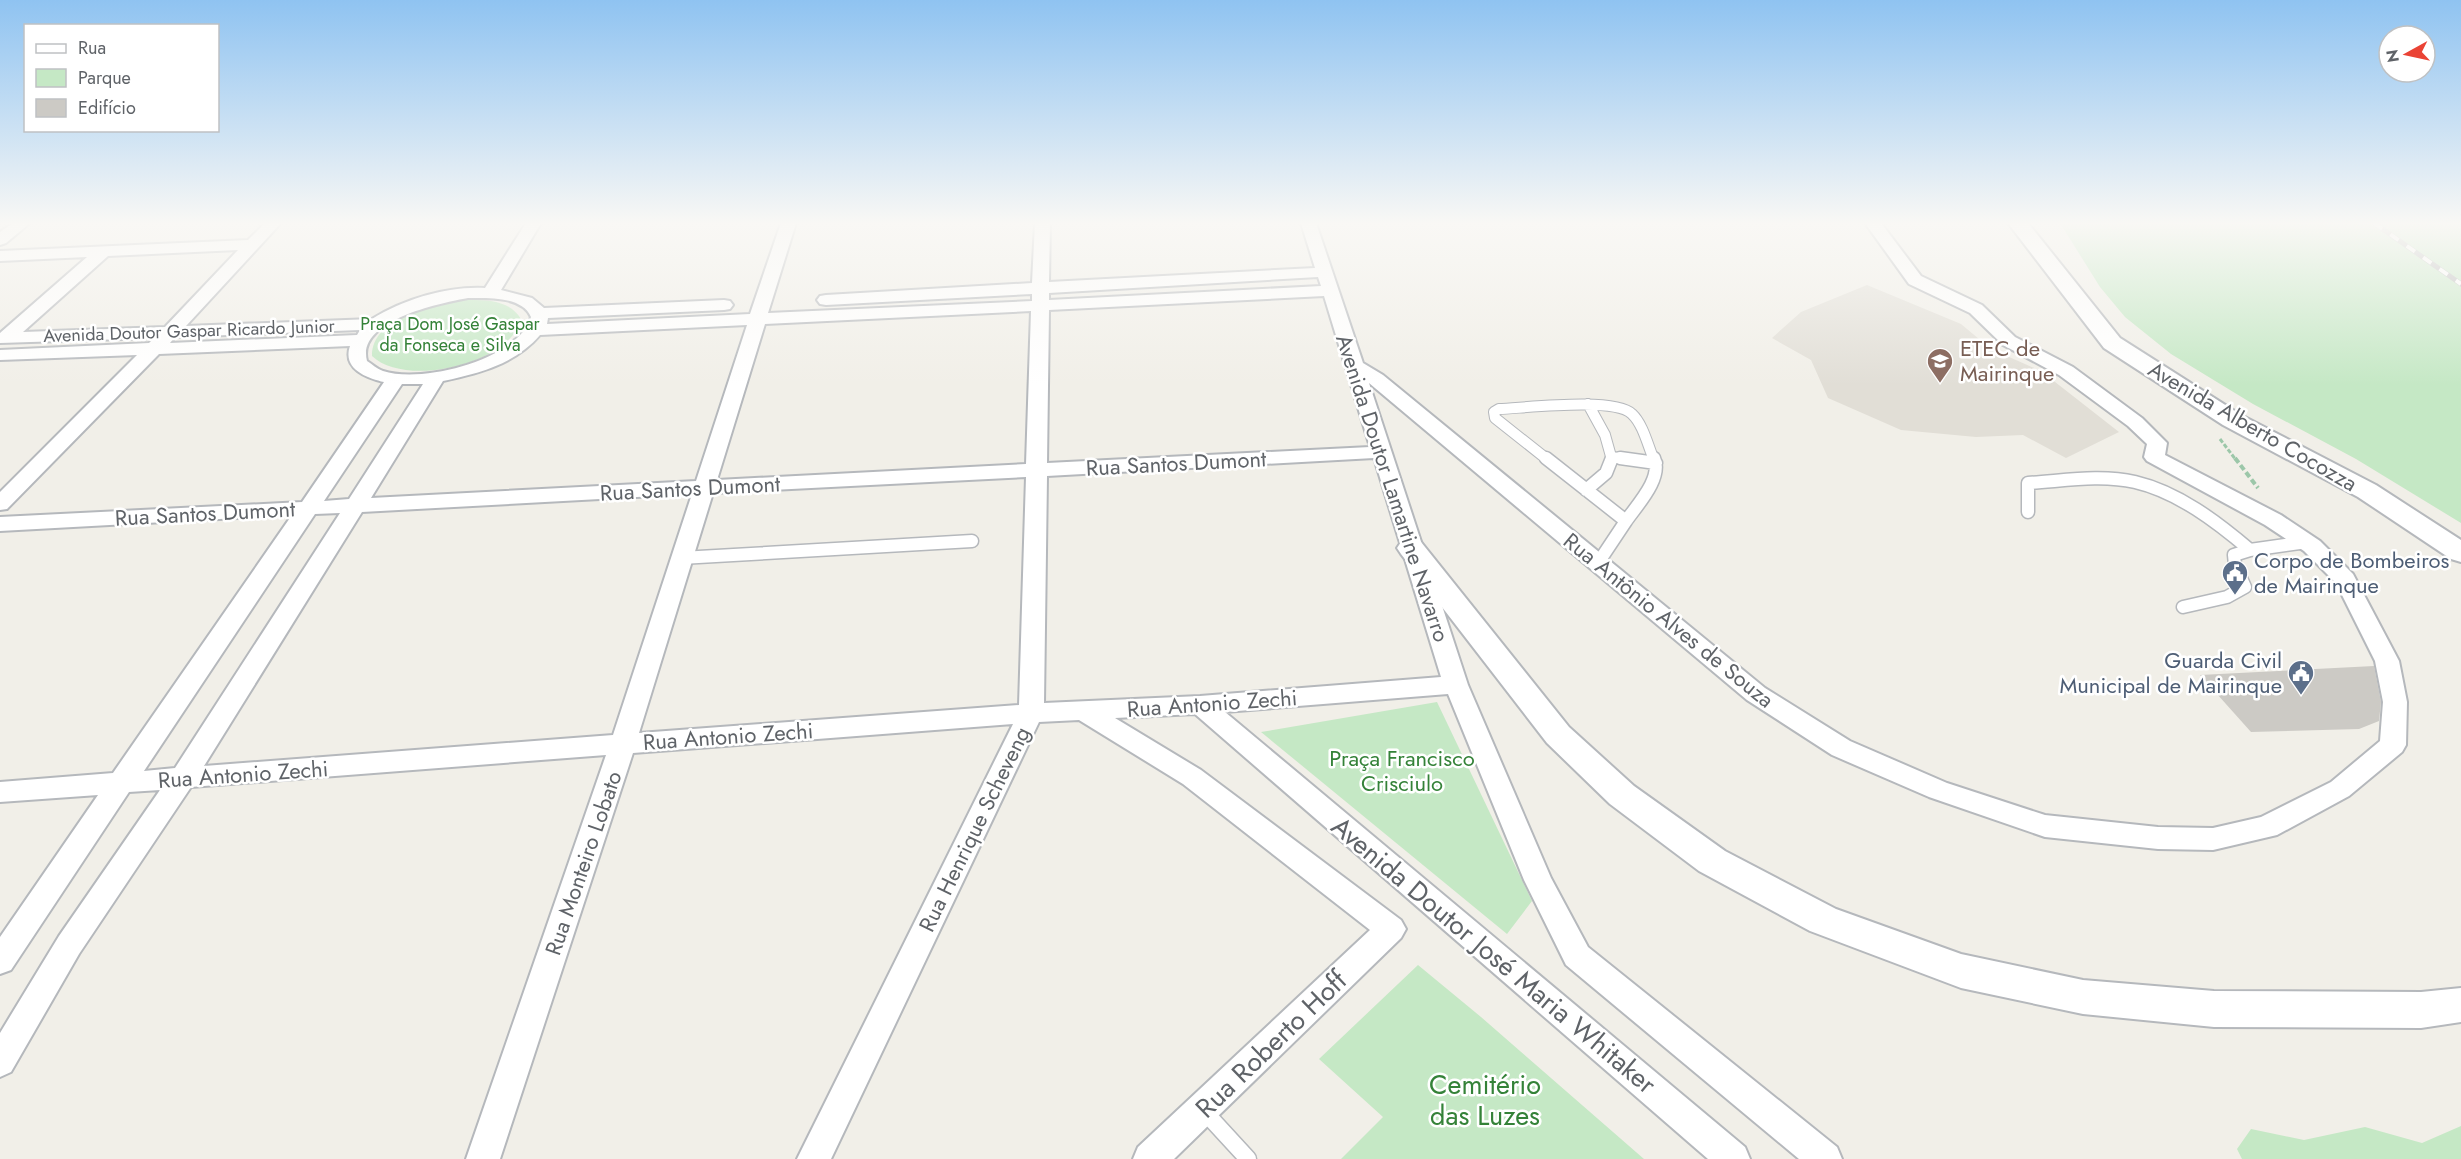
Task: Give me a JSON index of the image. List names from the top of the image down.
{
  "streets": {
    "street": [
      "Avenida Doutor Gaspar Ricardo Junior",
      "Avenida Alberto Cocozza",
      "Rua Santos Dumont",
      "Avenida Doutor Lamartine Navarro",
      "Rua Antônio Alves de Souza",
      "Rua Antonio Zechi",
      "Rua Henrique Scheveng",
      "Rua Monteiro Lobato",
      "Avenida Doutor José Maria Whitaker",
      "Rua Roberto Hoff"
    ]
  },
  "crossings": [
    ["Rua Santos Dumont", "Avenida Doutor Lamartine Navarro"],
    ["Rua Santos Dumont", "Rua Henrique Scheveng"],
    ["Rua Santos Dumont", "Rua Monteiro Lobato"],
    ["Avenida Doutor Lamartine Navarro", "Rua Antônio Alves de Souza"],
    ["Avenida Doutor Lamartine Navarro", "Rua Antonio Zechi"],
    ["Rua Antonio Zechi", "Rua Henrique Scheveng"],
    ["Rua Antonio Zechi", "Rua Monteiro Lobato"],
    ["Rua Antonio Zechi", "Avenida Doutor José Maria Whitaker"],
    ["Rua Antonio Zechi", "Rua Roberto Hoff"]
  ],
  "parks": ["Praça Dom José Gaspar da Fonseca e Silva", "Praça Francisco Crisciulo", "Cemitério das Luzes"],
  "places": {
    "school or university": ["ETEC de Mairinque"],
    "public building": ["Corpo de Bombeiros de Mairinque", "Guarda Civil Municipal de Mairinque"]
  },
  "legend": ["Rua", "Parque", "Edifício"],
  "north": "left"
}
